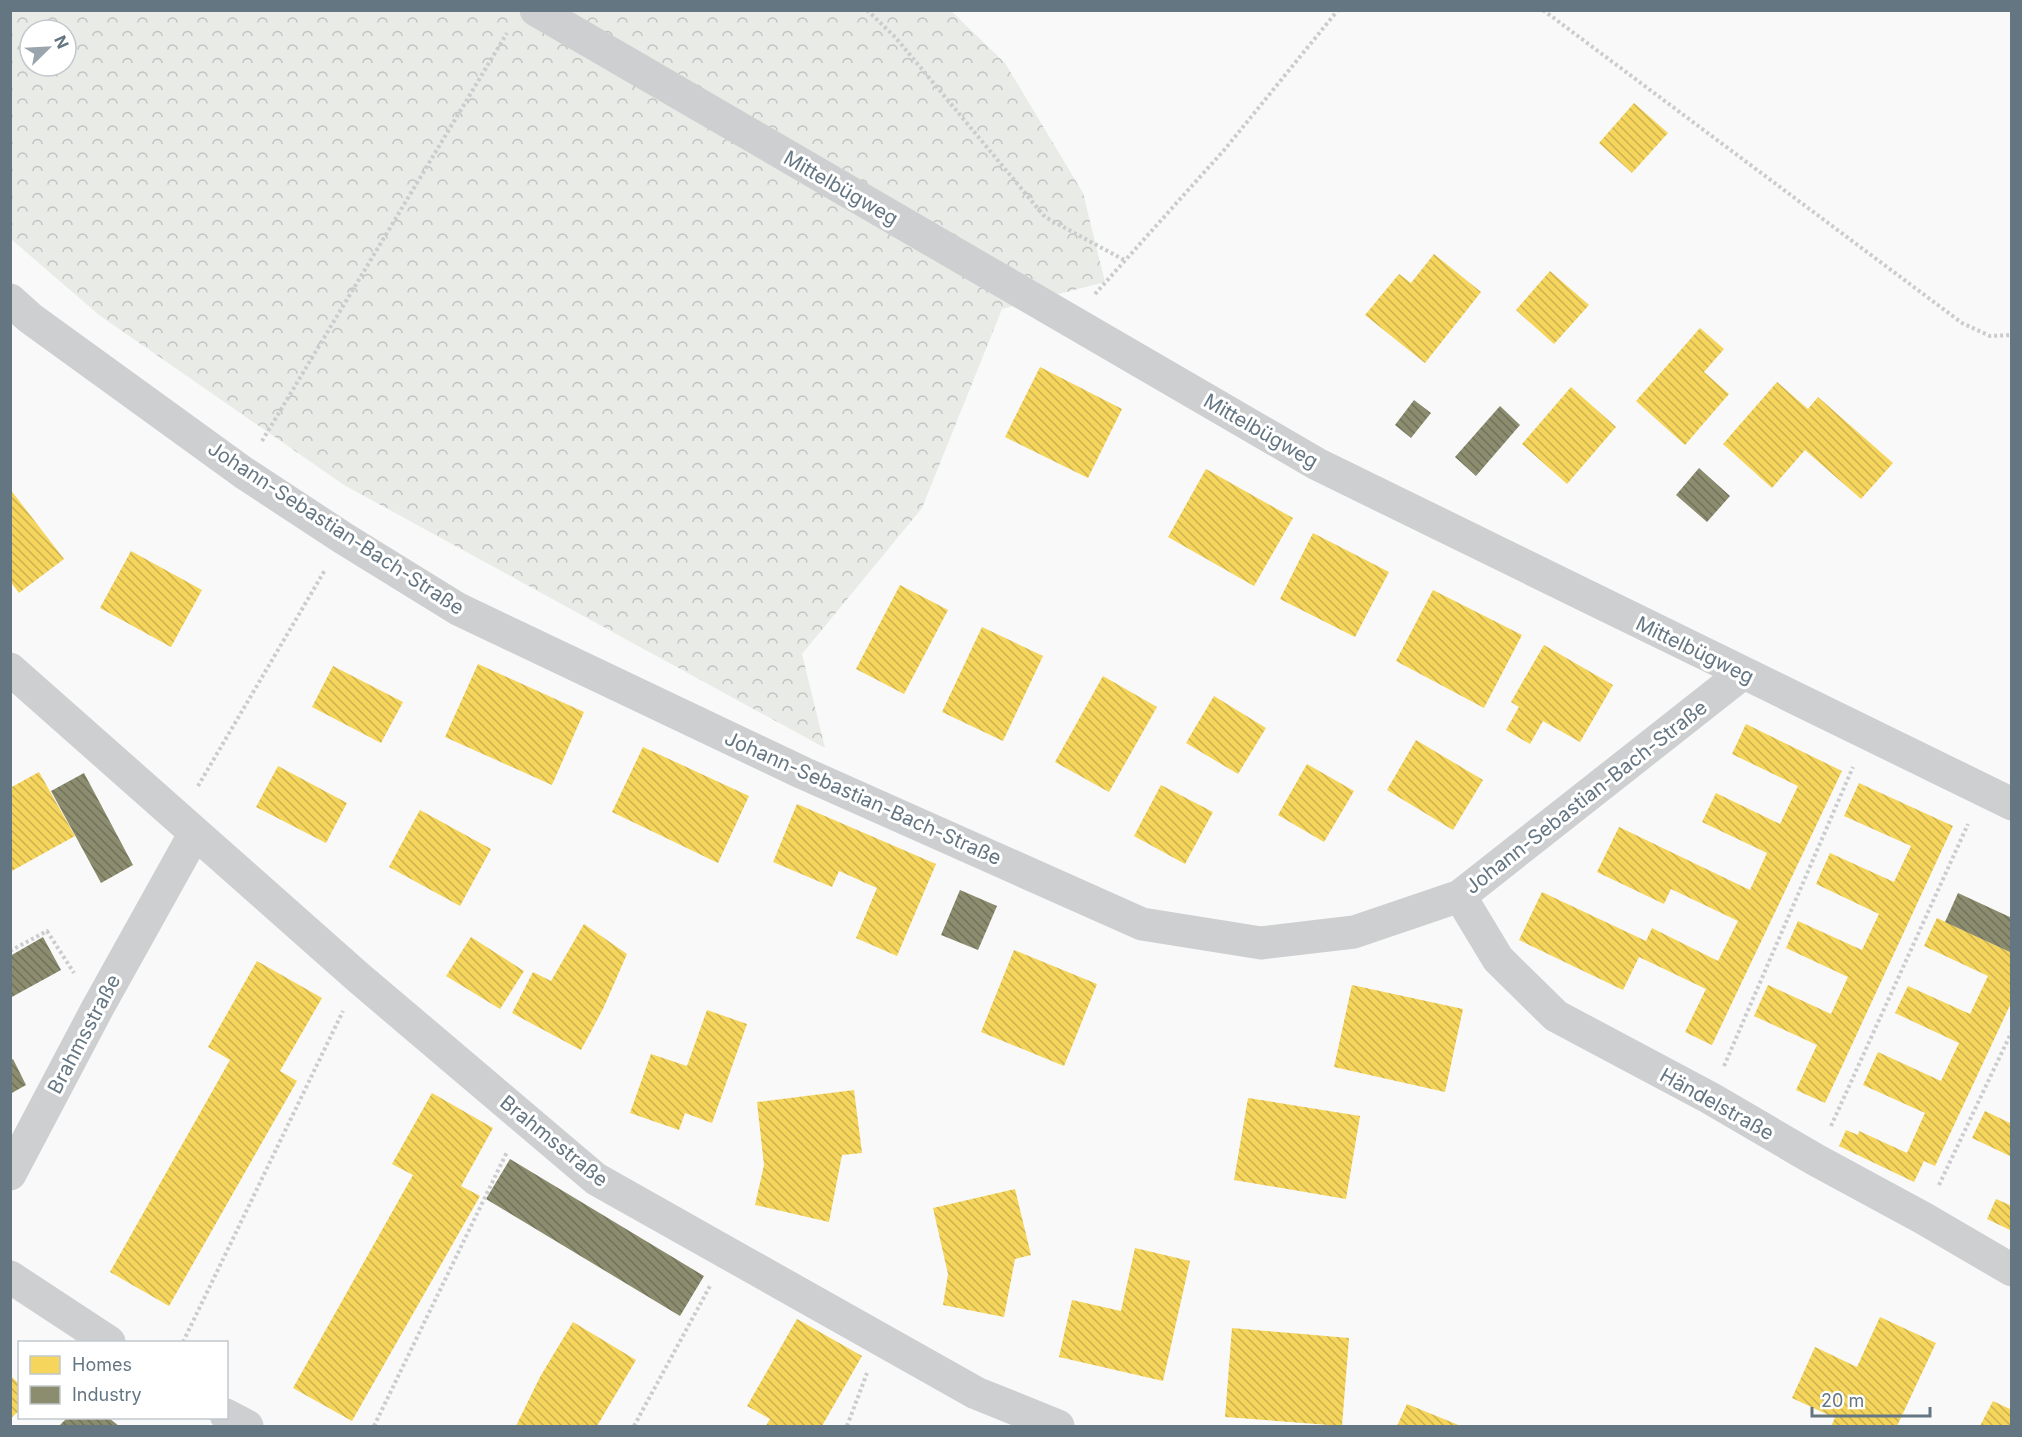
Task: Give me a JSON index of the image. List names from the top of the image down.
{
  "streets": {
    "street": [
      "Mittelbügweg",
      "Johann-Sebastian-Bach-Straße",
      "Brahmsstraße",
      "Händelstraße"
    ]
  },
  "crossings": [
    ["Mittelbügweg", "Johann-Sebastian-Bach-Straße"],
    ["Johann-Sebastian-Bach-Straße", "Händelstraße"]
  ],
  "legend": ["Homes", "Industry"],
  "scale_bar": "20 m",
  "north": "top right"
}
